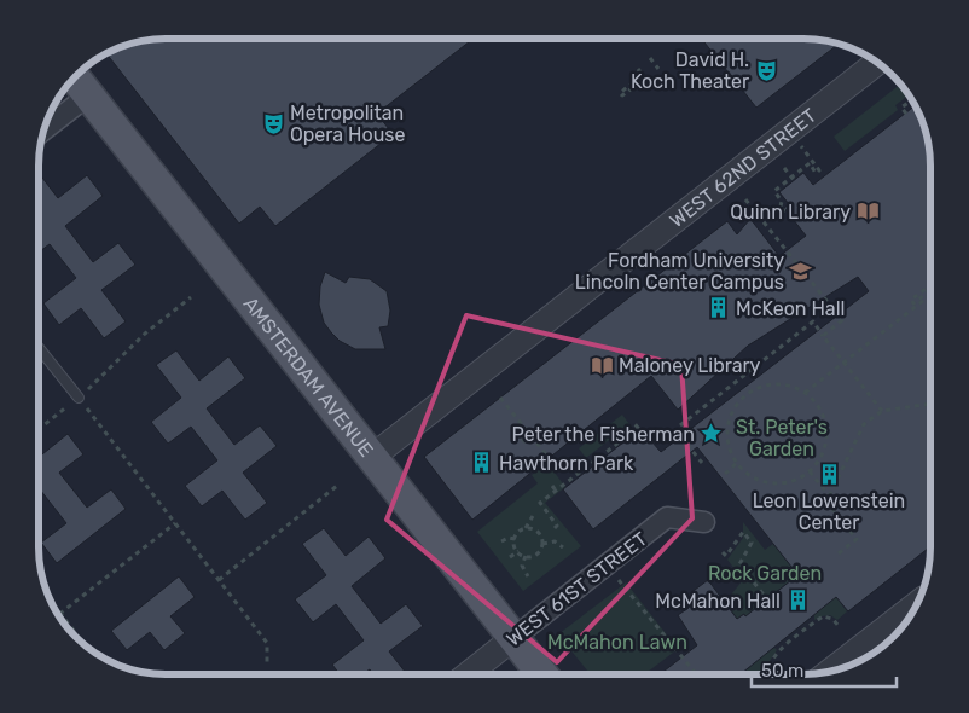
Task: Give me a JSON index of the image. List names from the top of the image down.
{
  "streets": {
    "main road": ["AMSTERDAM AVENUE"],
    "street": ["WEST 62ND STREET", "WEST 61ST STREET"]
  },
  "crossings": [
    ["WEST 62ND STREET", "AMSTERDAM AVENUE"],
    ["AMSTERDAM AVENUE", "WEST 61ST STREET"]
  ],
  "parks": ["St. Peter's Garden", "Rock Garden", "McMahon Lawn"],
  "places": {
    "theatre": ["David H. Koch Theater", "Metropolitan Opera House"],
    "library": ["Quinn Library", "Maloney Library"],
    "school or university": ["Fordham University Lincoln Center Campus"],
    "building": [
      "McKeon Hall",
      "Hawthorn Park",
      "Leon Lowenstein Center",
      "McMahon Hall"
    ],
    "place": ["Peter the Fisherman"]
  },
  "scale_bar": "50 m"
}
